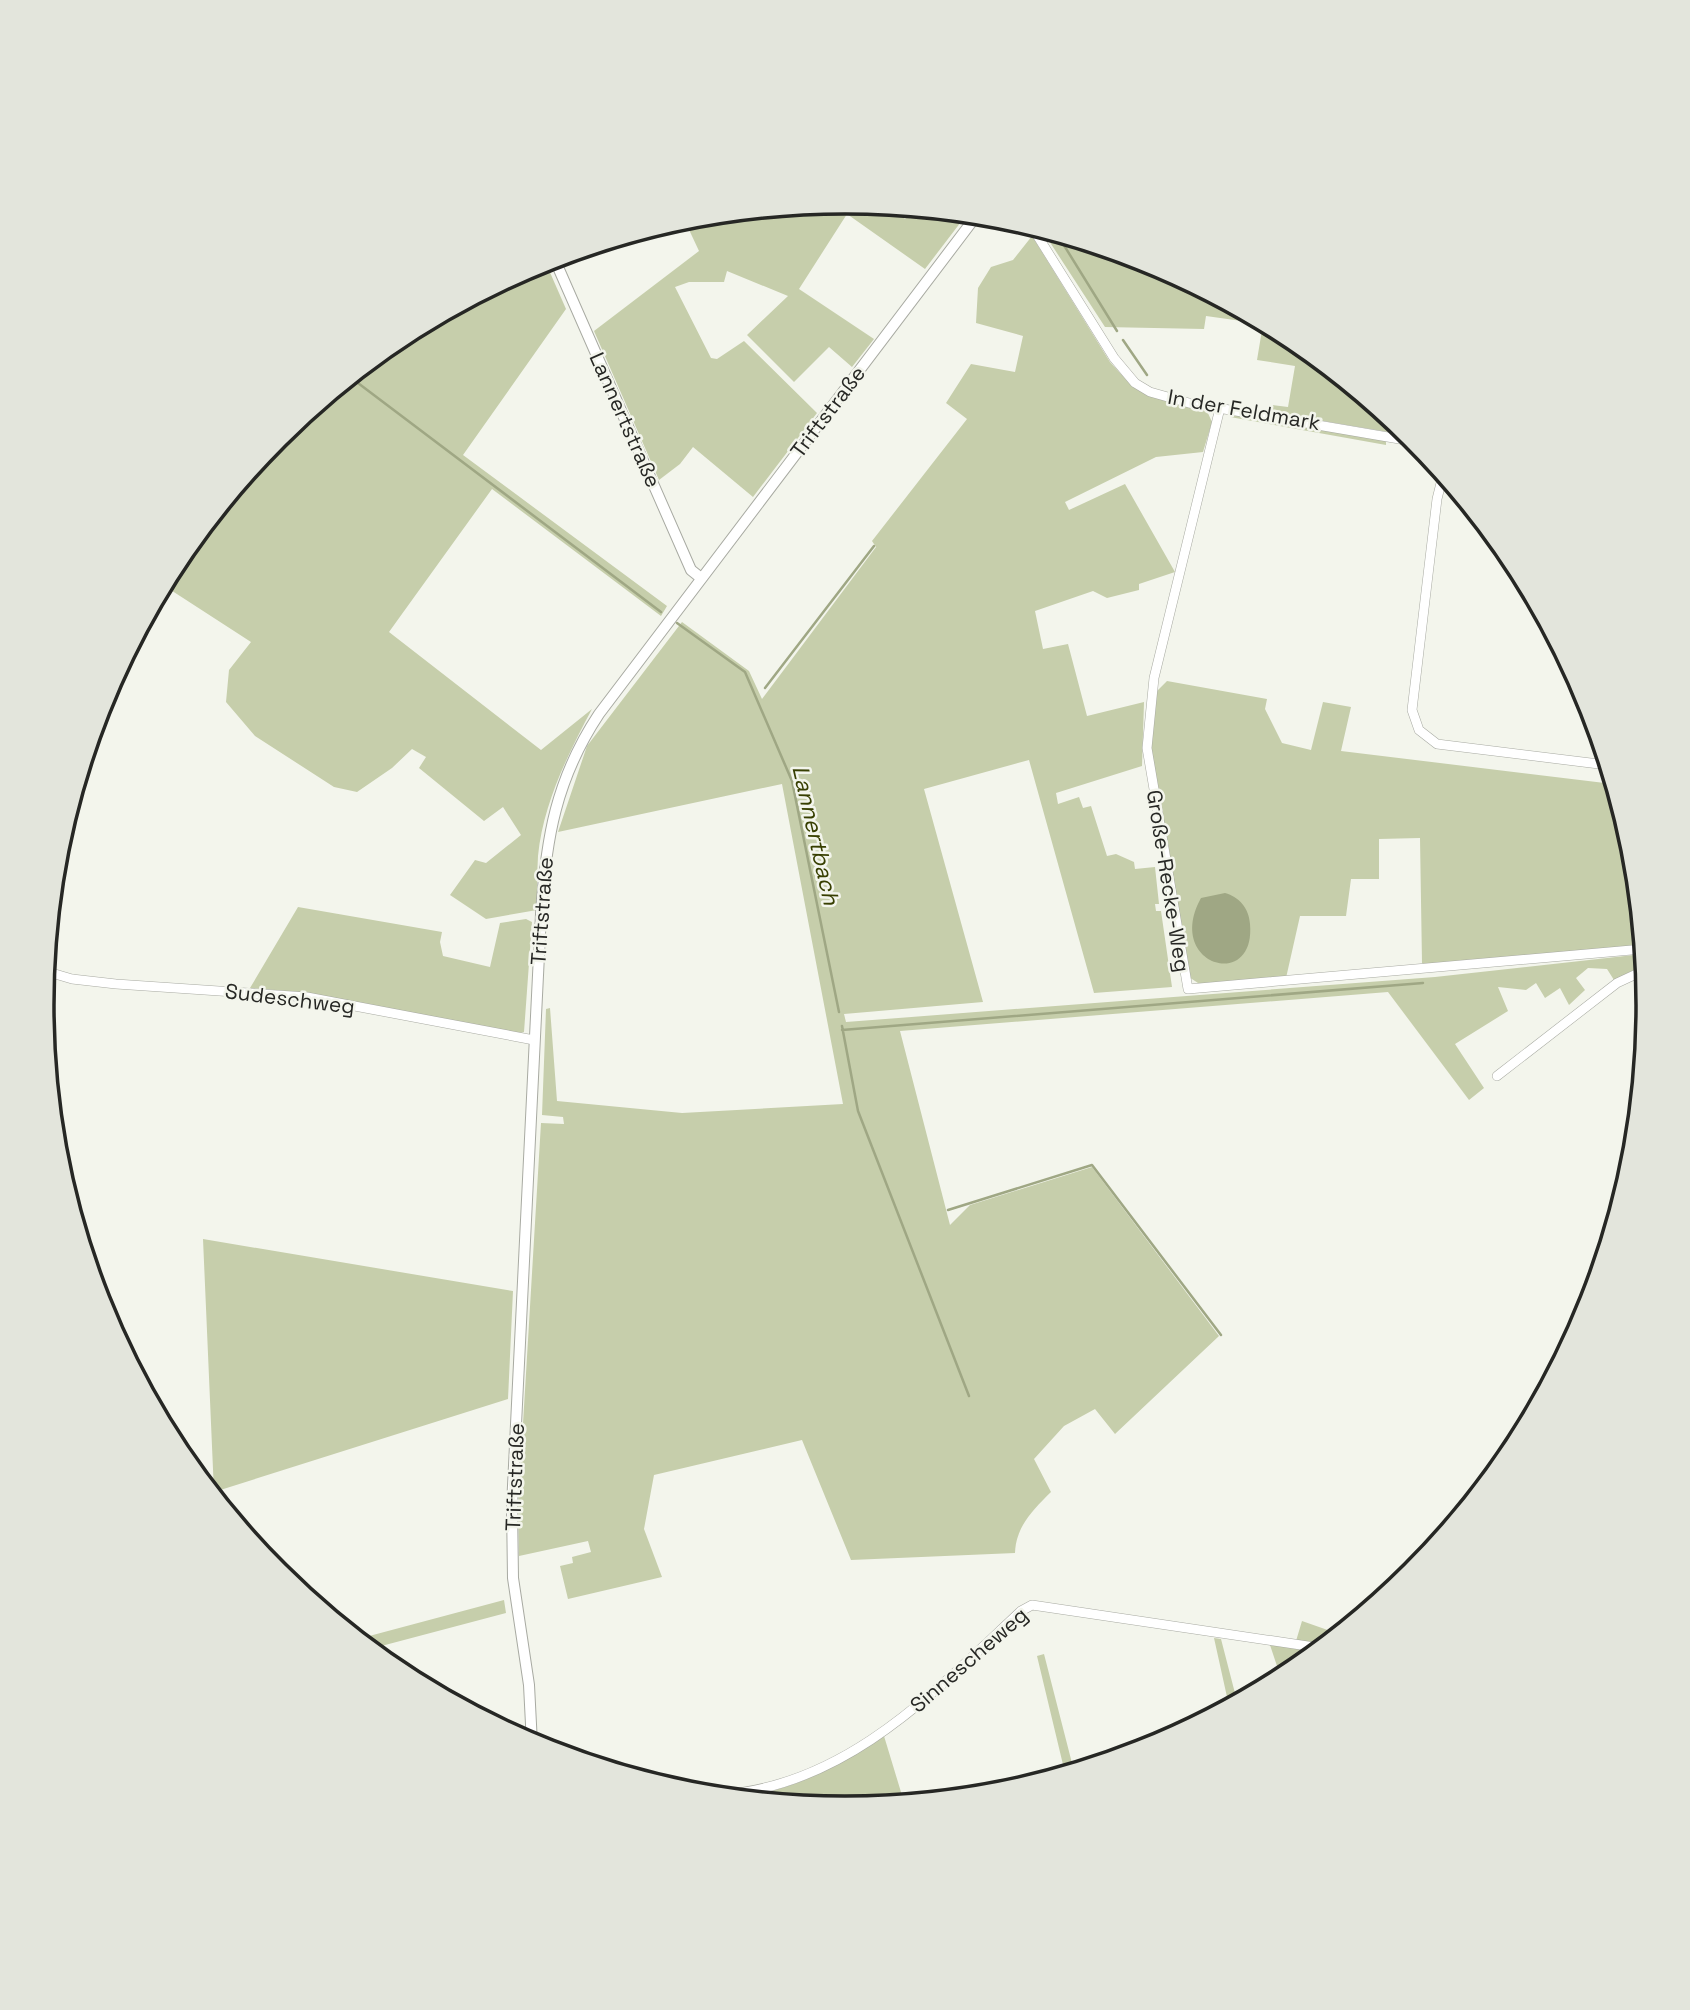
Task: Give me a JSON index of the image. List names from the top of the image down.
{
  "streets": {
    "street": [
      "In der Feldmark",
      "Triftstraße",
      "Lannertstraße",
      "Große-Recke-Weg",
      "Sudeschweg",
      "Sinnescheweg"
    ]
  },
  "crossings": [
    ["In der Feldmark", "Große-Recke-Weg"],
    ["Triftstraße", "Lannertstraße"],
    ["Triftstraße", "Sudeschweg"]
  ],
  "water": ["Lannertbach"]
}
